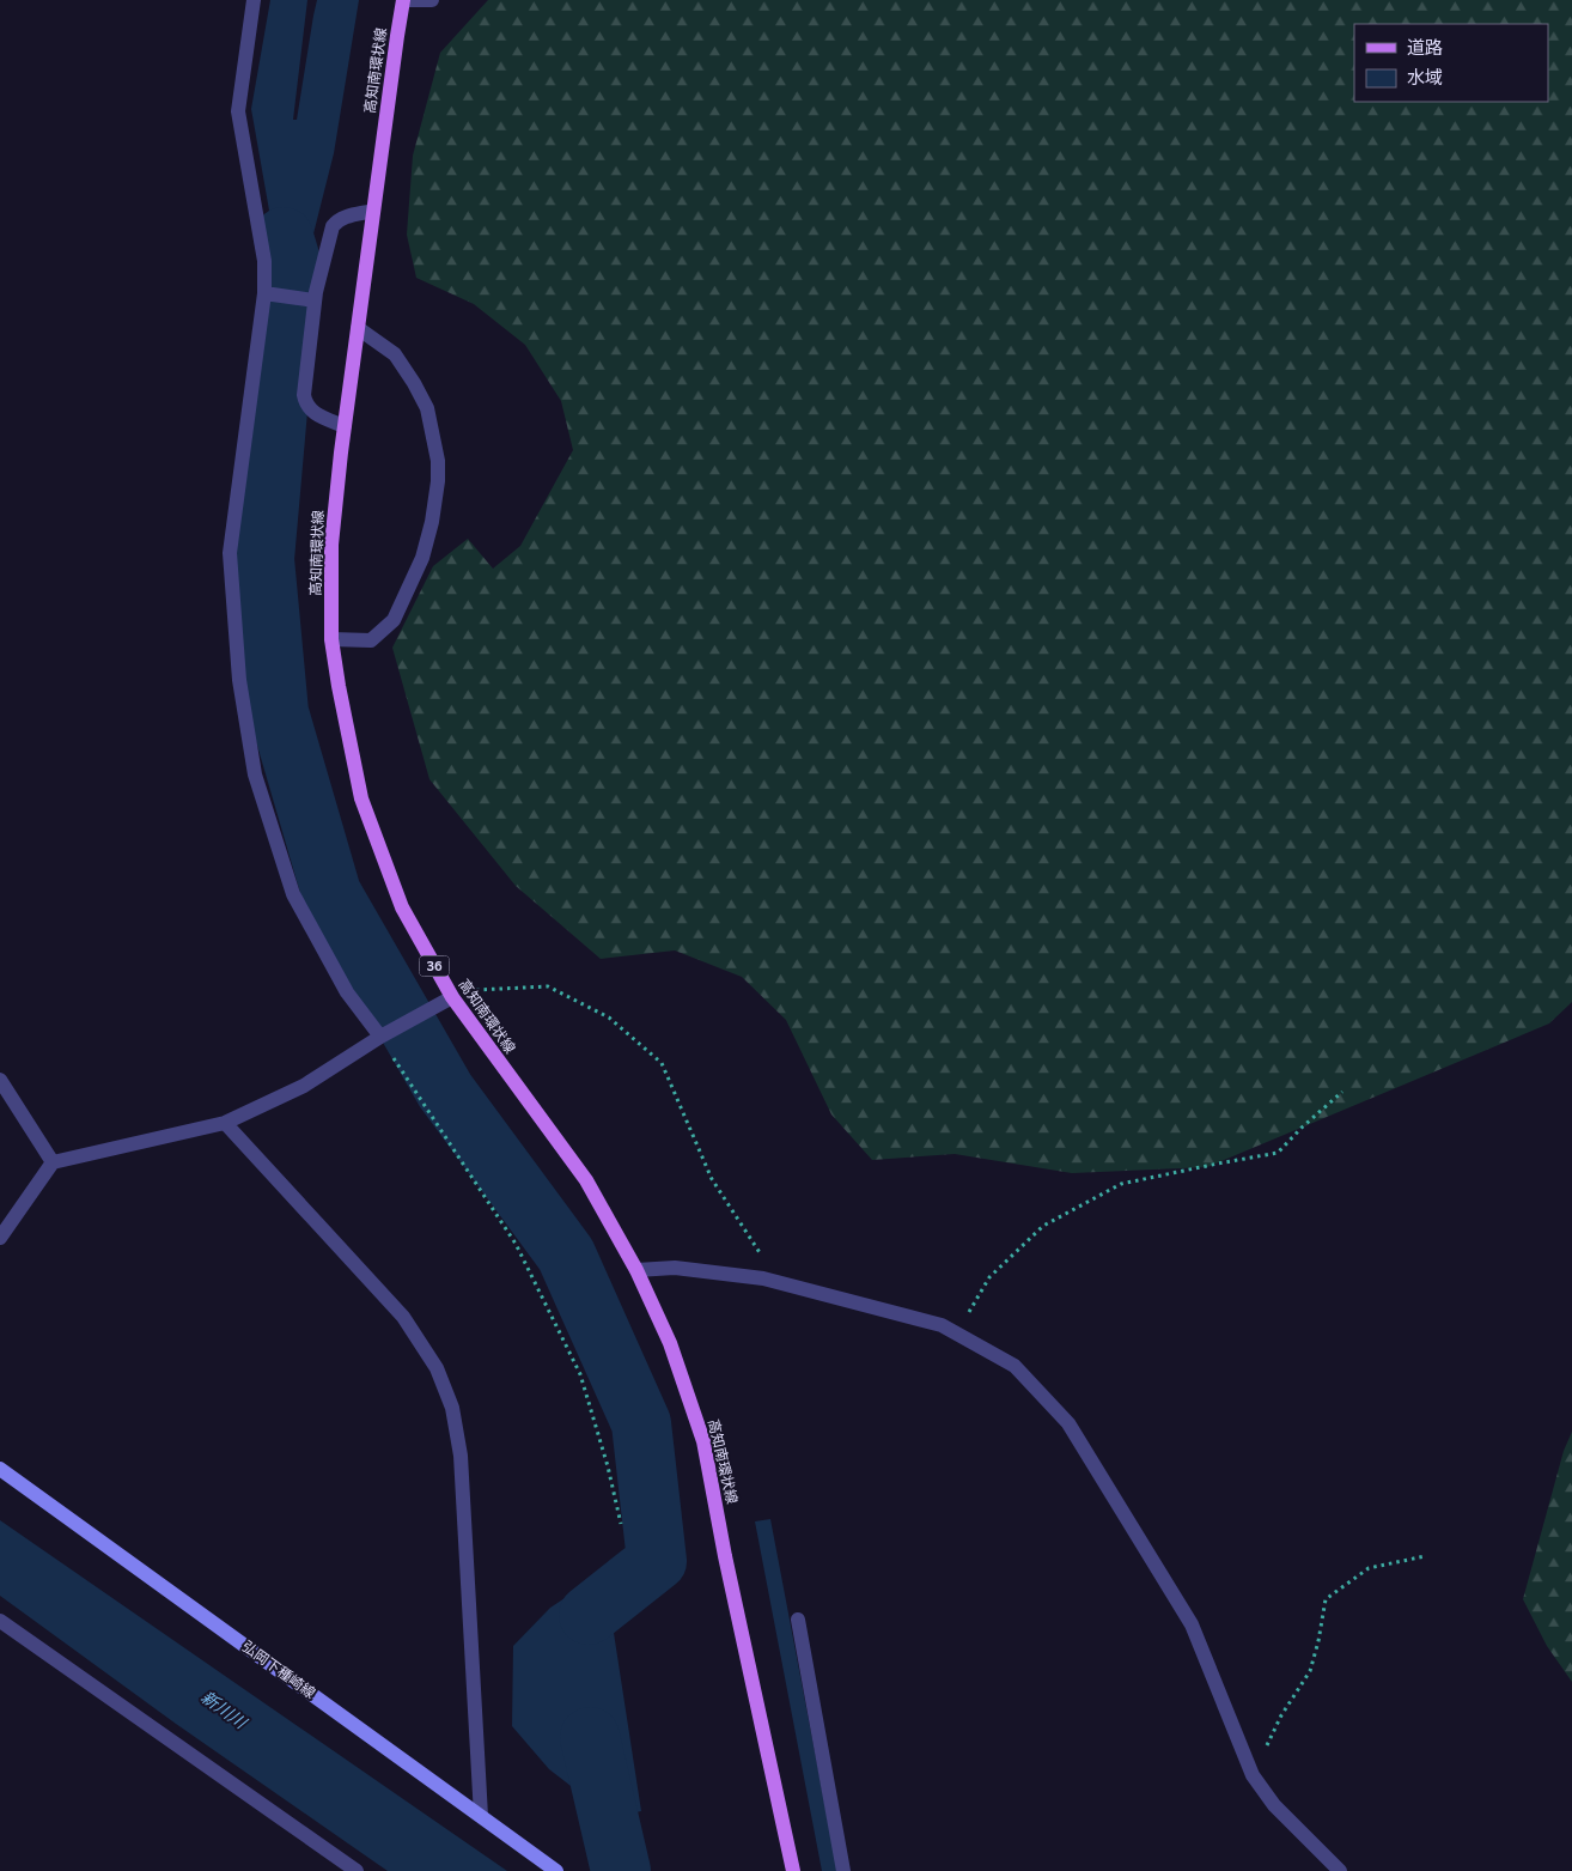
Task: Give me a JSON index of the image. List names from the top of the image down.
{
  "streets": {
    "main road": ["高知南環状線", "36", "弘岡下種崎線"]
  },
  "water": ["新川川"],
  "legend": ["道路", "水域"]
}
